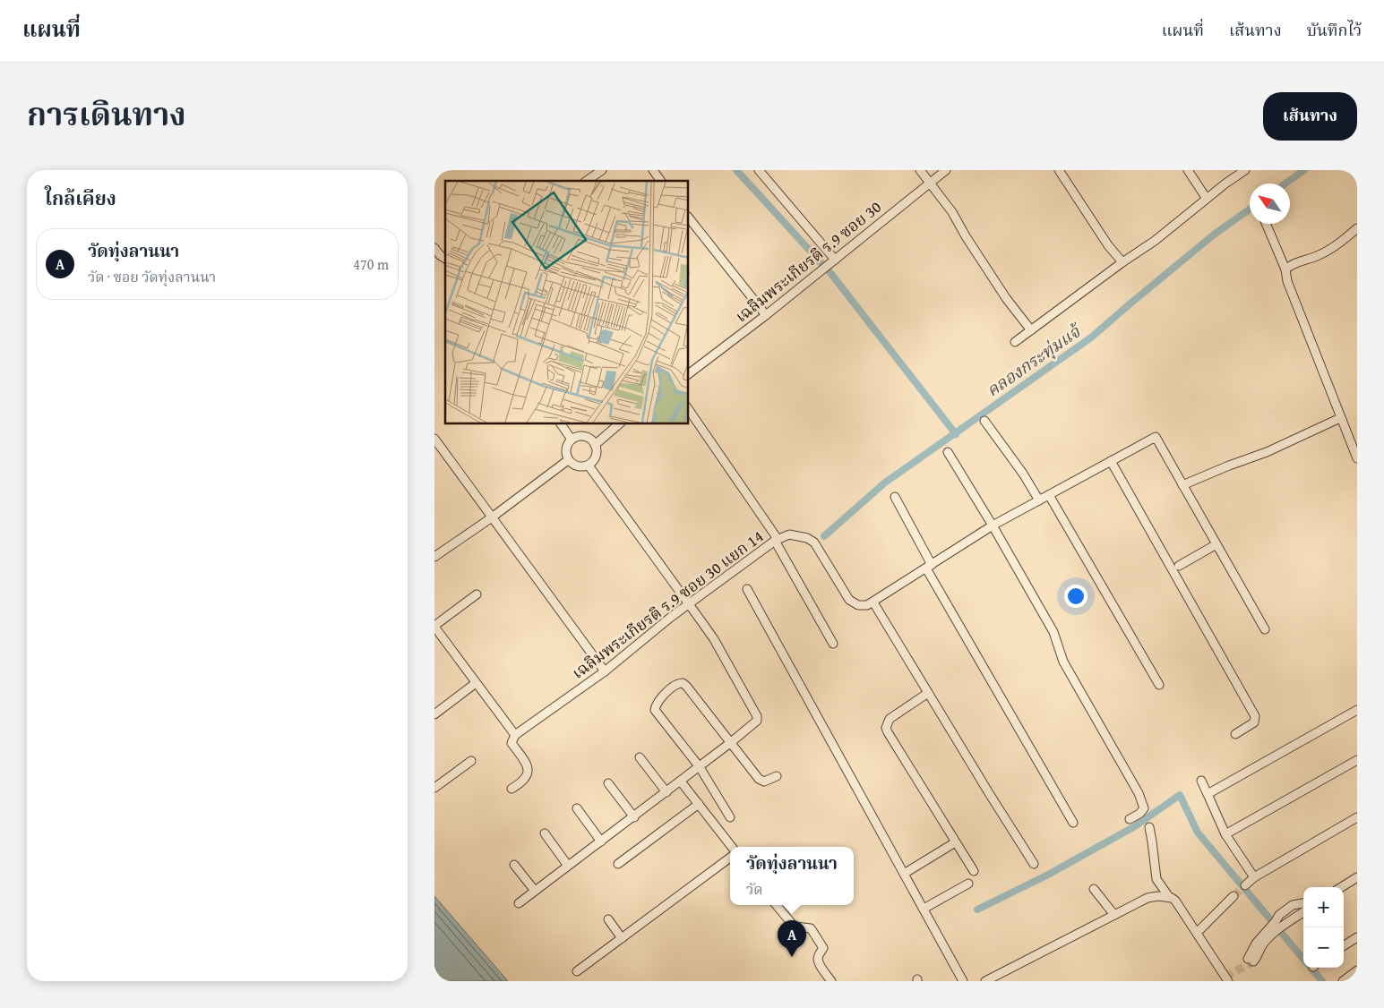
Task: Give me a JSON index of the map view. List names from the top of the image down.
{
  "streets": {
    "street": ["เฉลิมพระเกียรติ ร.9 ซอย 30", "เฉลิมพระเกียรติ ร.9 ซอย 30 แยก 14"]
  },
  "water": ["คลองกระทุ่มแจ้"],
  "north": "top left",
  "page": {
    "header": "แผนที่",
    "nav": ["แผนที่", "เส้นทาง", "บันทึกไว้"],
    "title": "การเดินทาง",
    "buttons": "เส้นทาง",
    "heading": "ใกล้เคียง",
    "list": [
      {
        "mark": "A",
        "name": "วัดทุ่งลานนา",
        "note": "วัด · ซอย วัดทุ่งลานนา",
        "value": "470 m"
      }
    ],
    "popup": ["วัดทุ่งลานนา", "วัด"],
    "map_buttons": ["+", "−"],
    "pins": "A"
  }
}
